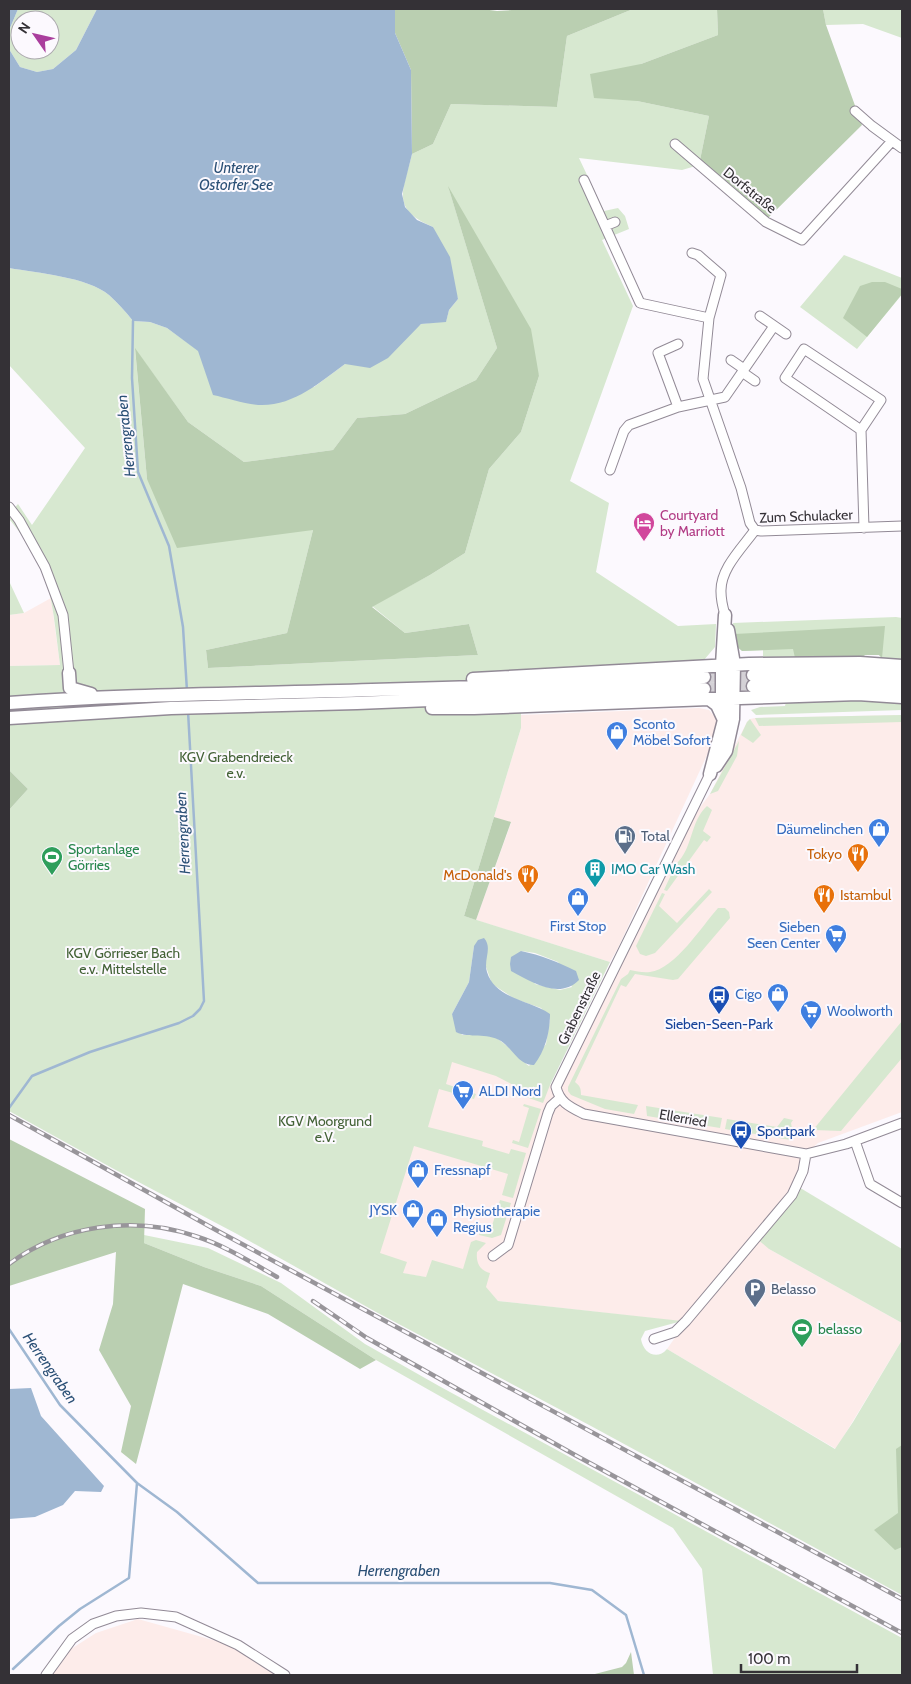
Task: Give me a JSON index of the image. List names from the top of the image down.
{
  "streets": {
    "street": [
      "Dorfstraße",
      "Zum Schulacker",
      "Grabenstraße",
      "Ellerried"
    ]
  },
  "crossings": [
    ["Grabenstraße", "Ellerried"]
  ],
  "water": ["Unterer Ostorfer See", "Herrengraben"],
  "parks": ["KGV Grabendreieck e.v.", "KGV Görrieser Bach e.v. Mittelstelle", "KGV Moorgrund e.V."],
  "places": {
    "hotel": ["Courtyard by Marriott"],
    "shop": [
      "Sconto Möbel Sofort",
      "Däumelinchen",
      "First Stop",
      "Cigo",
      "Fressnapf",
      "JYSK",
      "Physiotherapie Regius"
    ],
    "fuel station": ["Total"],
    "restaurant": ["Tokyo", "McDonald's", "Istambul"],
    "sports": ["Sportanlage Görries", "belasso"],
    "building": ["IMO Car Wash"],
    "supermarket": ["Sieben Seen Center", "Woolworth", "ALDI Nord"],
    "bus stop": ["Sieben-Seen-Park", "Sportpark"],
    "parking": ["Belasso"]
  },
  "scale_bar": "100 m",
  "north": "top left"
}
